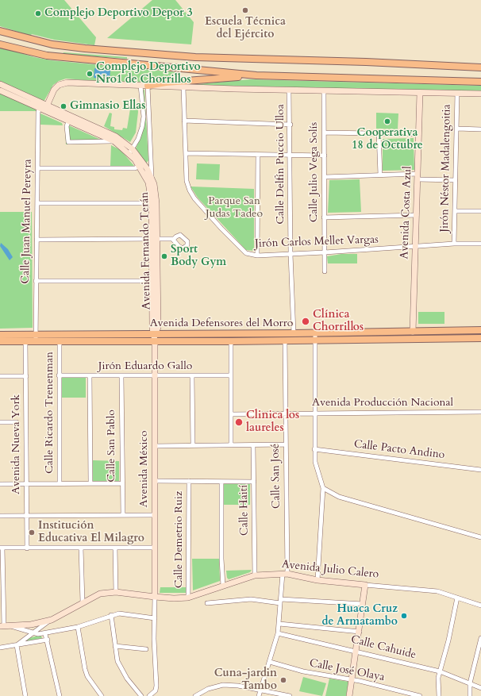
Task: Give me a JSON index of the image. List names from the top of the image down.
{
  "streets": {
    "main road": [
      "Avenida Costa Azul",
      "Avenida Fernando Terán",
      "Avenida Defensores del Morro",
      "Avenida México",
      "Avenida Julio Calero"
    ],
    "street": [
      "Calle Delfín Puccio Ulloa",
      "Jirón Néstor Madalengoitia",
      "Calle Julio Vega Solís",
      "Calle Juan Manuel Pereyra",
      "Jirón Carlos Mellet Vargas",
      "Jirón Eduardo Gallo",
      "Avenida Producción Nacional",
      "Calle Ricardo Trenenman",
      "Avenida Nueva York",
      "Calle San Pablo",
      "Calle Pacto Andino",
      "Calle San José",
      "Calle Haití",
      "Calle Demetrio Ruiz",
      "Calle Cahuide",
      "Calle José Olaya"
    ]
  },
  "crossings": [
    ["Calle Delfín Puccio Ulloa", "Jirón Carlos Mellet Vargas"],
    ["Calle Delfín Puccio Ulloa", "Avenida Defensores del Morro"],
    ["Jirón Néstor Madalengoitia", "Jirón Carlos Mellet Vargas"],
    ["Calle Julio Vega Solís", "Jirón Carlos Mellet Vargas"],
    ["Avenida Costa Azul", "Jirón Carlos Mellet Vargas"],
    ["Avenida Costa Azul", "Avenida Defensores del Morro"],
    ["Calle Juan Manuel Pereyra", "Avenida Fernando Terán"],
    ["Calle Juan Manuel Pereyra", "Avenida Defensores del Morro"],
    ["Avenida Fernando Terán", "Avenida Defensores del Morro"],
    ["Avenida Fernando Terán", "Avenida México"],
    ["Avenida Defensores del Morro", "Calle Ricardo Trenenman"],
    ["Avenida Defensores del Morro", "Avenida Nueva York"],
    ["Avenida Defensores del Morro", "Avenida México"],
    ["Avenida Defensores del Morro", "Calle San José"],
    ["Jirón Eduardo Gallo", "Calle Ricardo Trenenman"],
    ["Jirón Eduardo Gallo", "Calle San Pablo"],
    ["Jirón Eduardo Gallo", "Avenida México"],
    ["Avenida Producción Nacional", "Calle San José"],
    ["Avenida México", "Avenida Julio Calero"],
    ["Calle San José", "Avenida Julio Calero"],
    ["Calle San José", "Calle Cahuide"],
    ["Calle San José", "Calle José Olaya"],
    ["Calle Haití", "Avenida Julio Calero"],
    ["Calle Demetrio Ruiz", "Avenida Julio Calero"]
  ],
  "parks": ["Parque San Judas Tadeo"],
  "places": [
    "Escuela Técnica del Ejército",
    "Complejo Deportivo Depor 3",
    "Complejo Deportivo Nro1 de Chorrillos",
    "Gimnasio Ellas",
    "Cooperativa 18 de Octubre",
    "Sport Body Gym",
    "Clínica Chorrillos",
    "Clinica los laureles",
    "Institución Educativa El Milagro",
    "Huaca Cruz de Armatambo",
    "Cuna-jardin Tambo"
  ]
}
